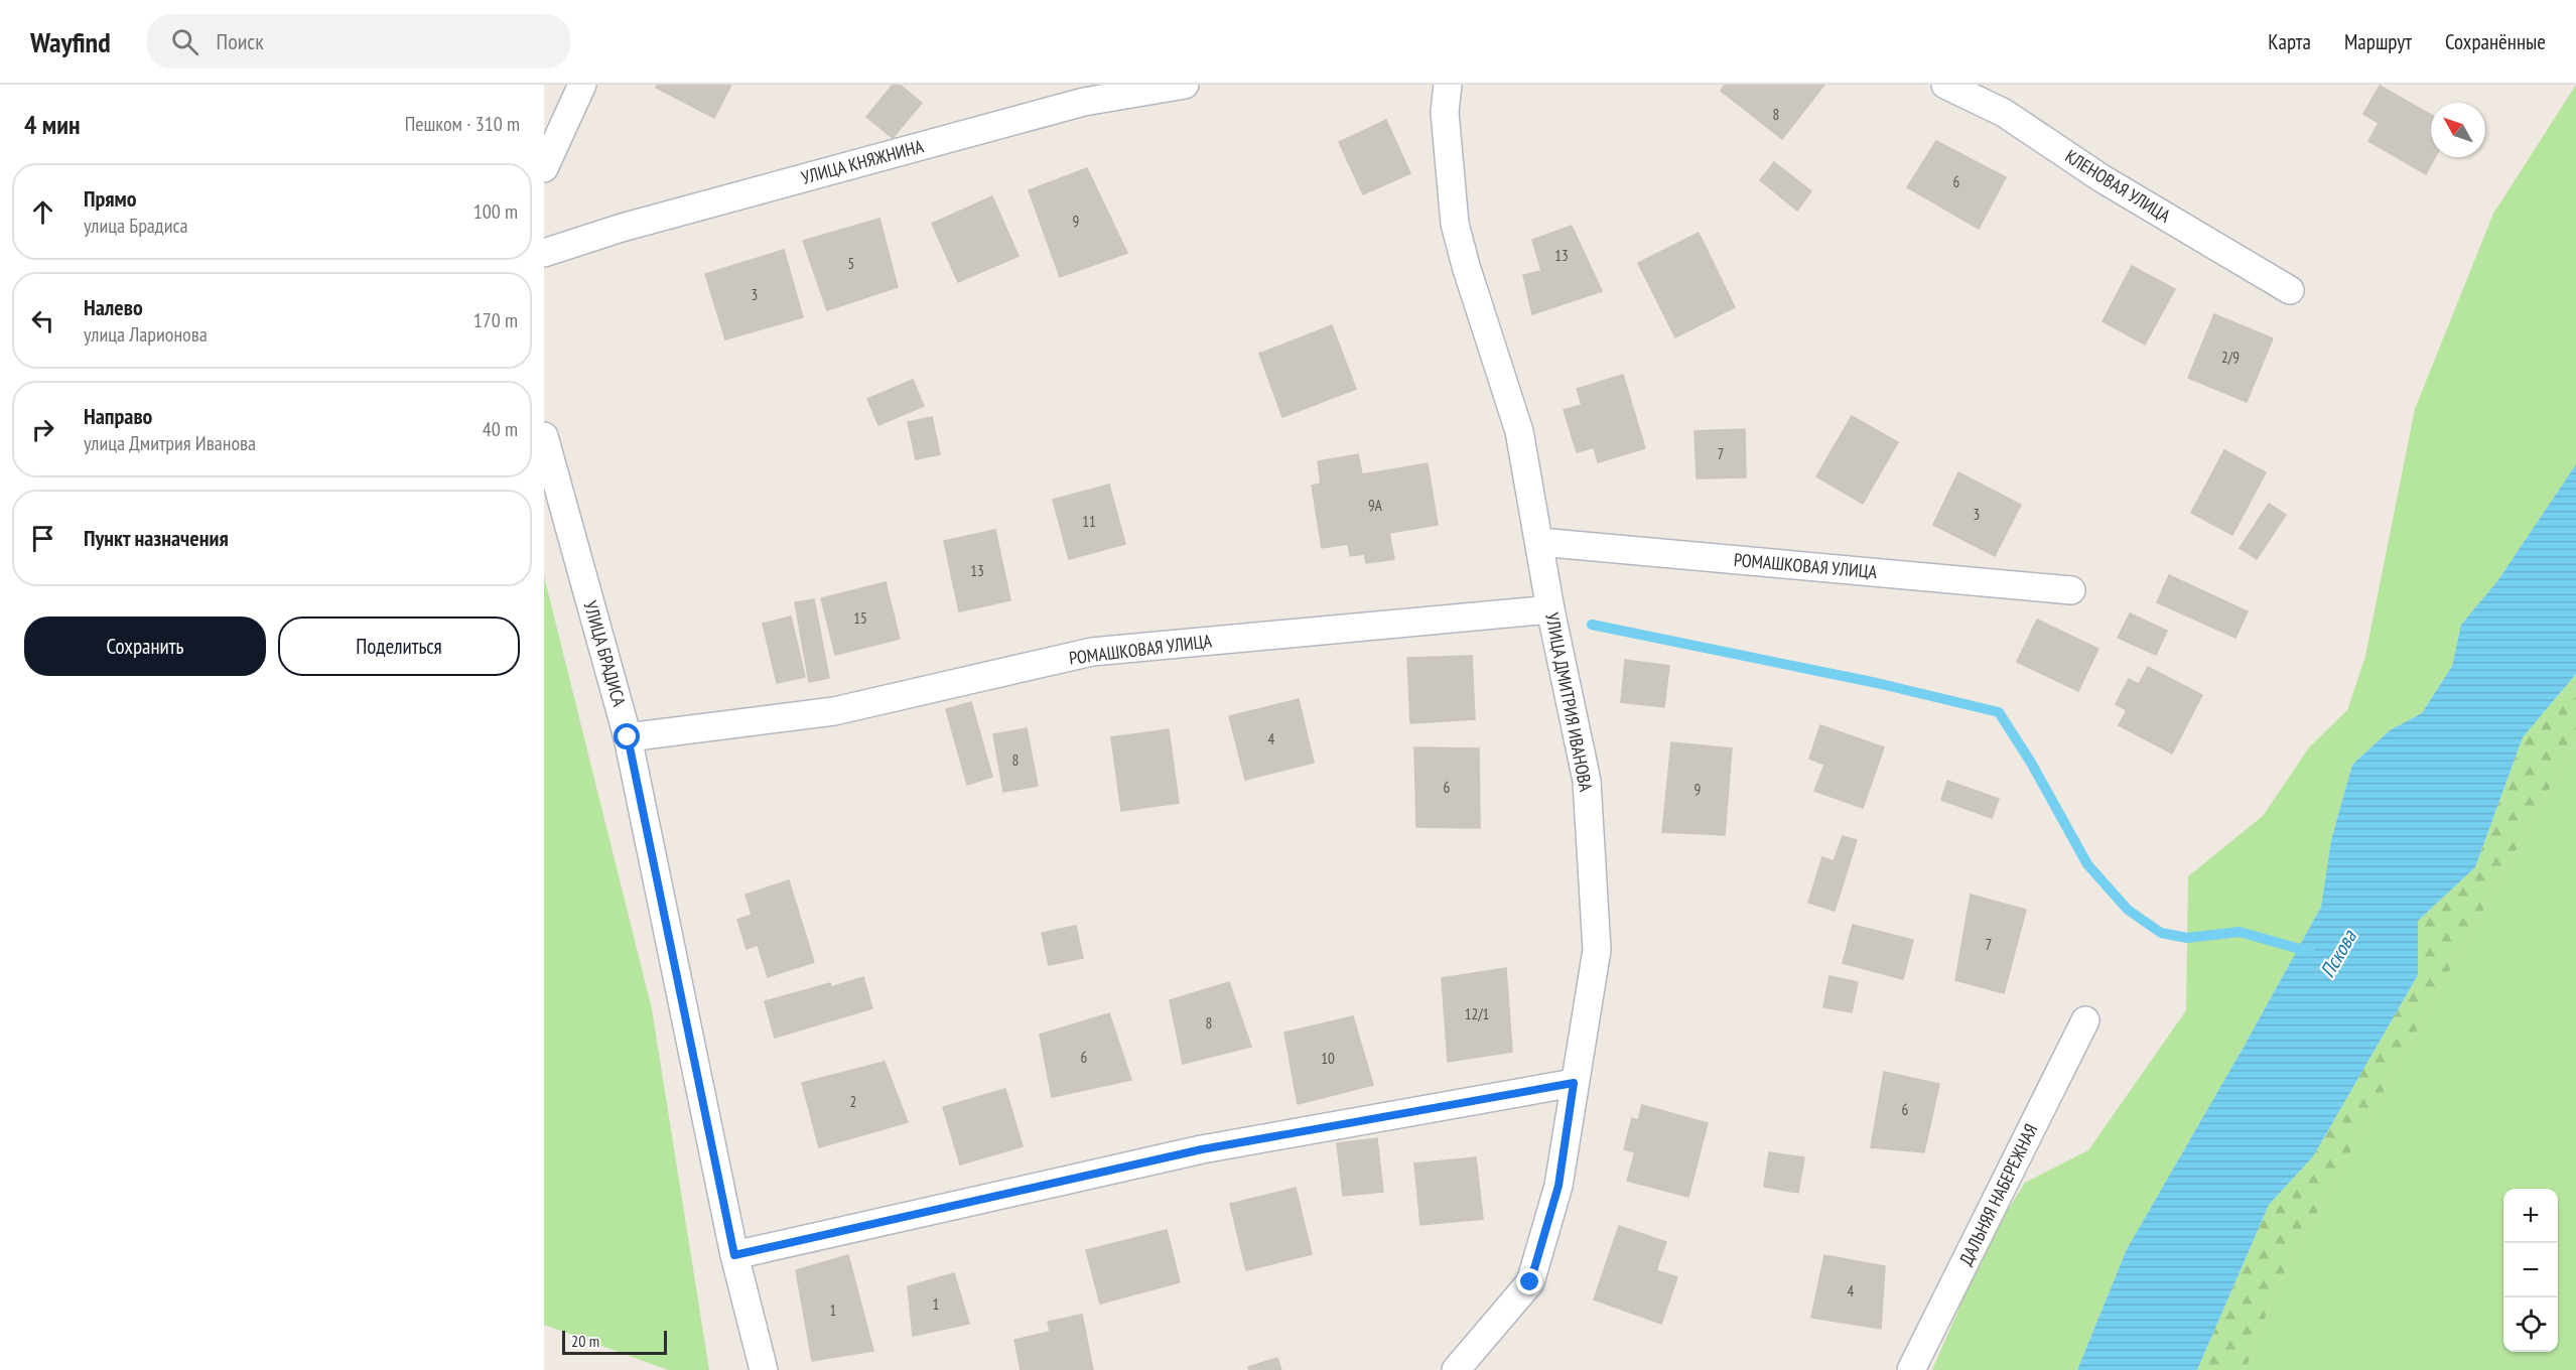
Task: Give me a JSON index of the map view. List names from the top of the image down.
{
  "streets": {
    "street": [
      "УЛИЦА КНЯЖНИНА",
      "КЛЕНОВАЯ УЛИЦА",
      "РОМАШКОВАЯ УЛИЦА",
      "УЛИЦА БРАДИСА",
      "УЛИЦА ДМИТРИЯ ИВАНОВА",
      "ДАЛЬНЯЯ НАБЕРЕЖНАЯ"
    ]
  },
  "crossings": [
    ["РОМАШКОВАЯ УЛИЦА", "УЛИЦА БРАДИСА"],
    ["РОМАШКОВАЯ УЛИЦА", "УЛИЦА ДМИТРИЯ ИВАНОВА"]
  ],
  "water": ["Пскова"],
  "house_numbers": [
    "8",
    "6",
    "9",
    "13",
    "5",
    "3",
    "2/9",
    "7",
    "9А",
    "3",
    "11",
    "13",
    "15",
    "4",
    "8",
    "6",
    "9",
    "7",
    "12/1",
    "8",
    "6",
    "10",
    "2",
    "6",
    "4",
    "1",
    "1"
  ],
  "scale_bar": "20 m",
  "north": "top left",
  "page": {
    "header": "Wayfind",
    "search": "Поиск",
    "nav": ["Карта", "Маршрут", "Сохранённые"],
    "heading": ["4 мин", "Пешком · 310 m"],
    "list": [
      ["Прямо", "улица Брадиса", "100 m"],
      ["Налево", "улица Ларионова", "170 m"],
      ["Направо", "улица Дмитрия Иванова", "40 m"],
      "Пункт назначения"
    ],
    "buttons": ["Сохранить", "Поделиться"],
    "map_buttons": ["+", "−"],
    "scale": "20 m"
  }
}
